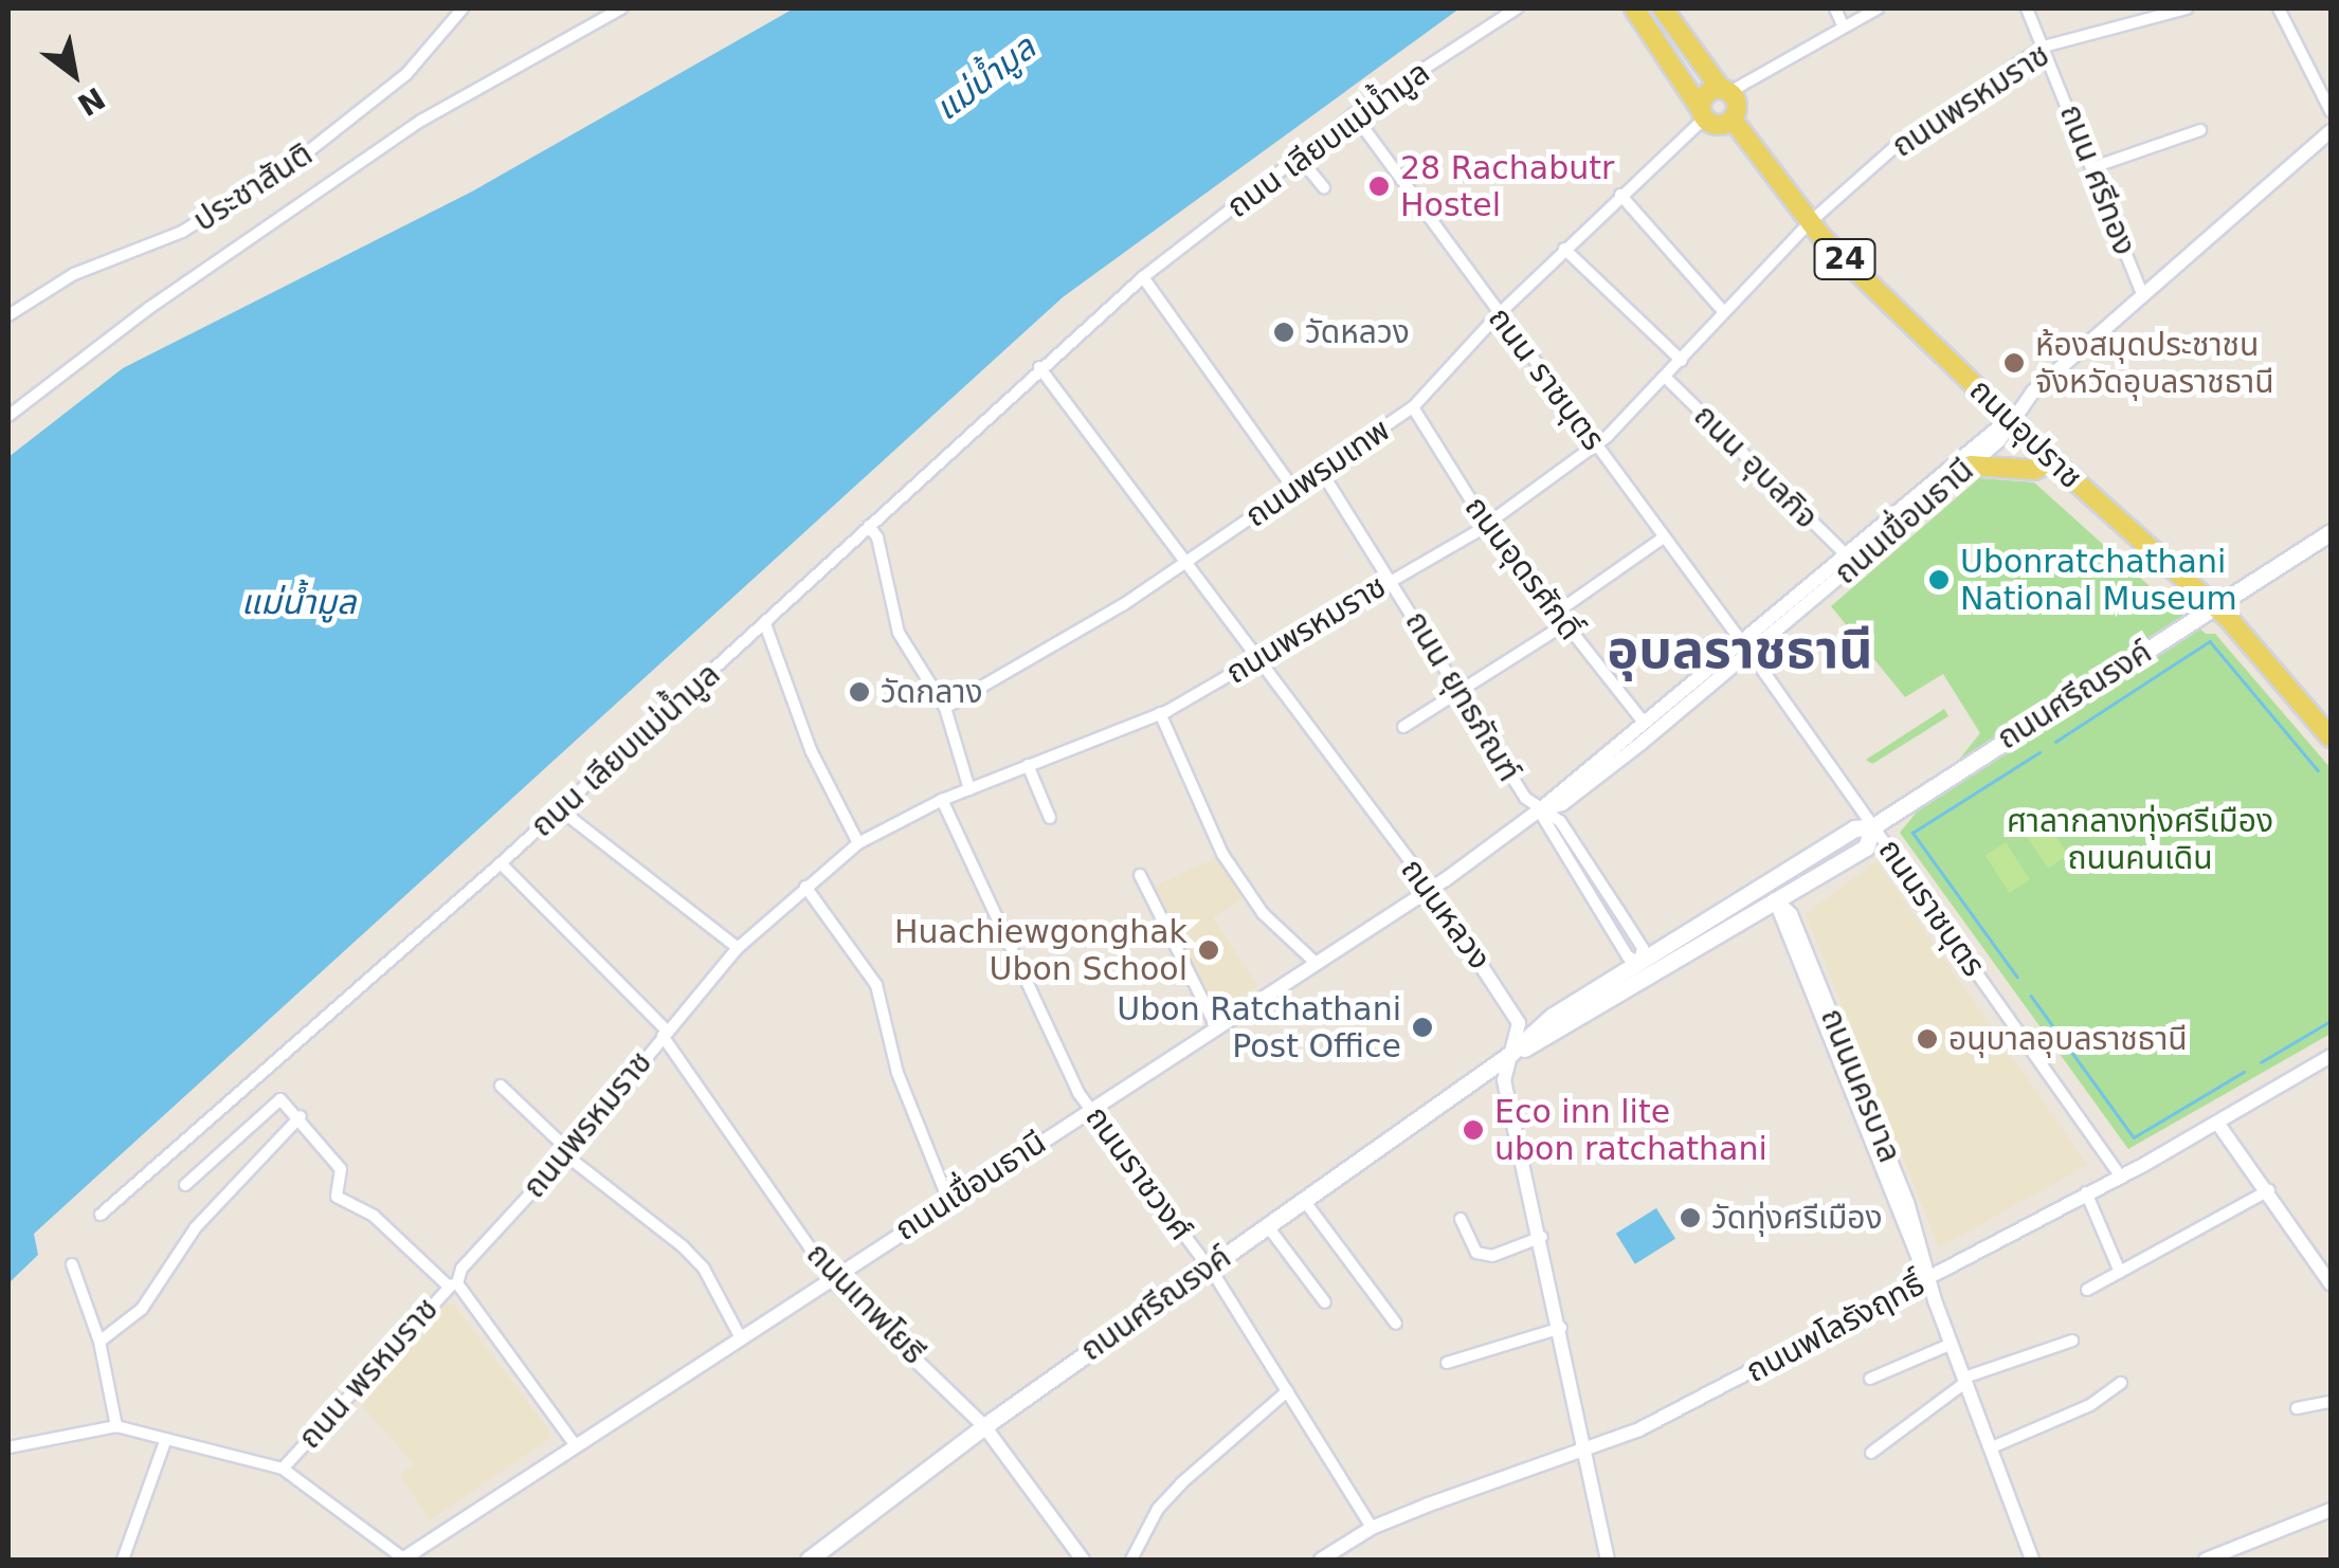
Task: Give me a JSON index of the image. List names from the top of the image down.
{
  "streets": {
    "main road": ["24", "ถนนอุปราช", "ถนนศรีณรงค์"],
    "street": [
      "ถนนพรหมราช",
      "ถนน เลียบแม่น้ำมูล",
      "ถนน ศรีทอง",
      "ประชาสันติ",
      "ถนน ราชบุตร",
      "ถนน อุบลกิจ",
      "ถนนพรมเทพ",
      "ถนนเขื่อนธานี",
      "ถนนอุดรศักดิ์",
      "ถนน ยุทธภัณฑ์",
      "ถนนราชบุตร",
      "ถนนหลวง",
      "ถนนนครบาล",
      "ถนนราชวงศ์",
      "ถนนเทพโยธี",
      "ถนนพโลรังฤทธิ์",
      "ถนน พรหมราช"
    ]
  },
  "crossings": [
    ["ถนนพรหมราช", "ถนน ศรีทอง"],
    ["ถนนพรหมราช", "ถนน ราชบุตร"],
    ["ถนนพรหมราช", "ถนนอุปราช"],
    ["ถนนพรหมราช", "ถนน อุบลกิจ"],
    ["ถนนพรหมราช", "ถนนอุดรศักดิ์"],
    ["ถนนพรหมราช", "ถนน ยุทธภัณฑ์"],
    ["ถนนพรหมราช", "ถนนหลวง"],
    ["ถนนพรหมราช", "ถนนราชวงศ์"],
    ["ถนนพรหมราช", "ถนนเทพโยธี"],
    ["ถนนพรหมราช", "ถนน พรหมราช"],
    ["ถนน เลียบแม่น้ำมูล", "ถนน ราชบุตร"],
    ["ถนน เลียบแม่น้ำมูล", "ถนนหลวง"],
    ["ถนน เลียบแม่น้ำมูล", "ถนนเทพโยธี"],
    ["ถนน ศรีทอง", "ถนนเขื่อนธานี"],
    ["24", "ถนนอุปราช"],
    ["24", "ถนนพรมเทพ"],
    ["ถนน ราชบุตร", "ถนนพรมเทพ"],
    ["ถนน ราชบุตร", "ถนนเขื่อนธานี"],
    ["ถนน ราชบุตร", "ถนนราชบุตร"],
    ["ถนนอุปราช", "ถนนพรมเทพ"],
    ["ถนนอุปราช", "ถนนเขื่อนธานี"],
    ["ถนนอุปราช", "ถนนศรีณรงค์"],
    ["ถนน อุบลกิจ", "ถนนเขื่อนธานี"],
    ["ถนนพรมเทพ", "ถนนอุดรศักดิ์"],
    ["ถนนพรมเทพ", "ถนน ยุทธภัณฑ์"],
    ["ถนนพรมเทพ", "ถนนหลวง"],
    ["ถนนเขื่อนธานี", "ถนนอุดรศักดิ์"],
    ["ถนนเขื่อนธานี", "ถนน ยุทธภัณฑ์"],
    ["ถนนเขื่อนธานี", "ถนนราชบุตร"],
    ["ถนนเขื่อนธานี", "ถนนหลวง"],
    ["ถนนเขื่อนธานี", "ถนนราชวงศ์"],
    ["ถนนเขื่อนธานี", "ถนนเทพโยธี"],
    ["ถนนศรีณรงค์", "ถนน ยุทธภัณฑ์"],
    ["ถนนศรีณรงค์", "ถนนราชบุตร"],
    ["ถนนศรีณรงค์", "ถนนหลวง"],
    ["ถนนศรีณรงค์", "ถนนนครบาล"],
    ["ถนนศรีณรงค์", "ถนนราชวงศ์"],
    ["ถนนศรีณรงค์", "ถนนเทพโยธี"],
    ["ถนนราชบุตร", "ถนนพโลรังฤทธิ์"],
    ["ถนนหลวง", "ถนนพโลรังฤทธิ์"],
    ["ถนนนครบาล", "ถนนพโลรังฤทธิ์"],
    ["ถนนราชวงศ์", "ถนนพโลรังฤทธิ์"]
  ],
  "districts": ["อุบลราชธานี"],
  "water": ["แม่น้ำมูล"],
  "parks": ["ศาลากลางทุ่งศรีเมือง ถนนคนเดิน"],
  "places": [
    "28 Rachabutr Hostel",
    "วัดหลวง",
    "ห้องสมุดประชาชน จังหวัดอุบลราชธานี",
    "Ubonratchathani National Museum",
    "วัดกลาง",
    "Huachiewgonghak Ubon School",
    "Ubon Ratchathani Post Office",
    "อนุบาลอุบลราชธานี",
    "Eco inn lite ubon ratchathani",
    "วัดทุ่งศรีเมือง"
  ],
  "north": "bottom right"
}
